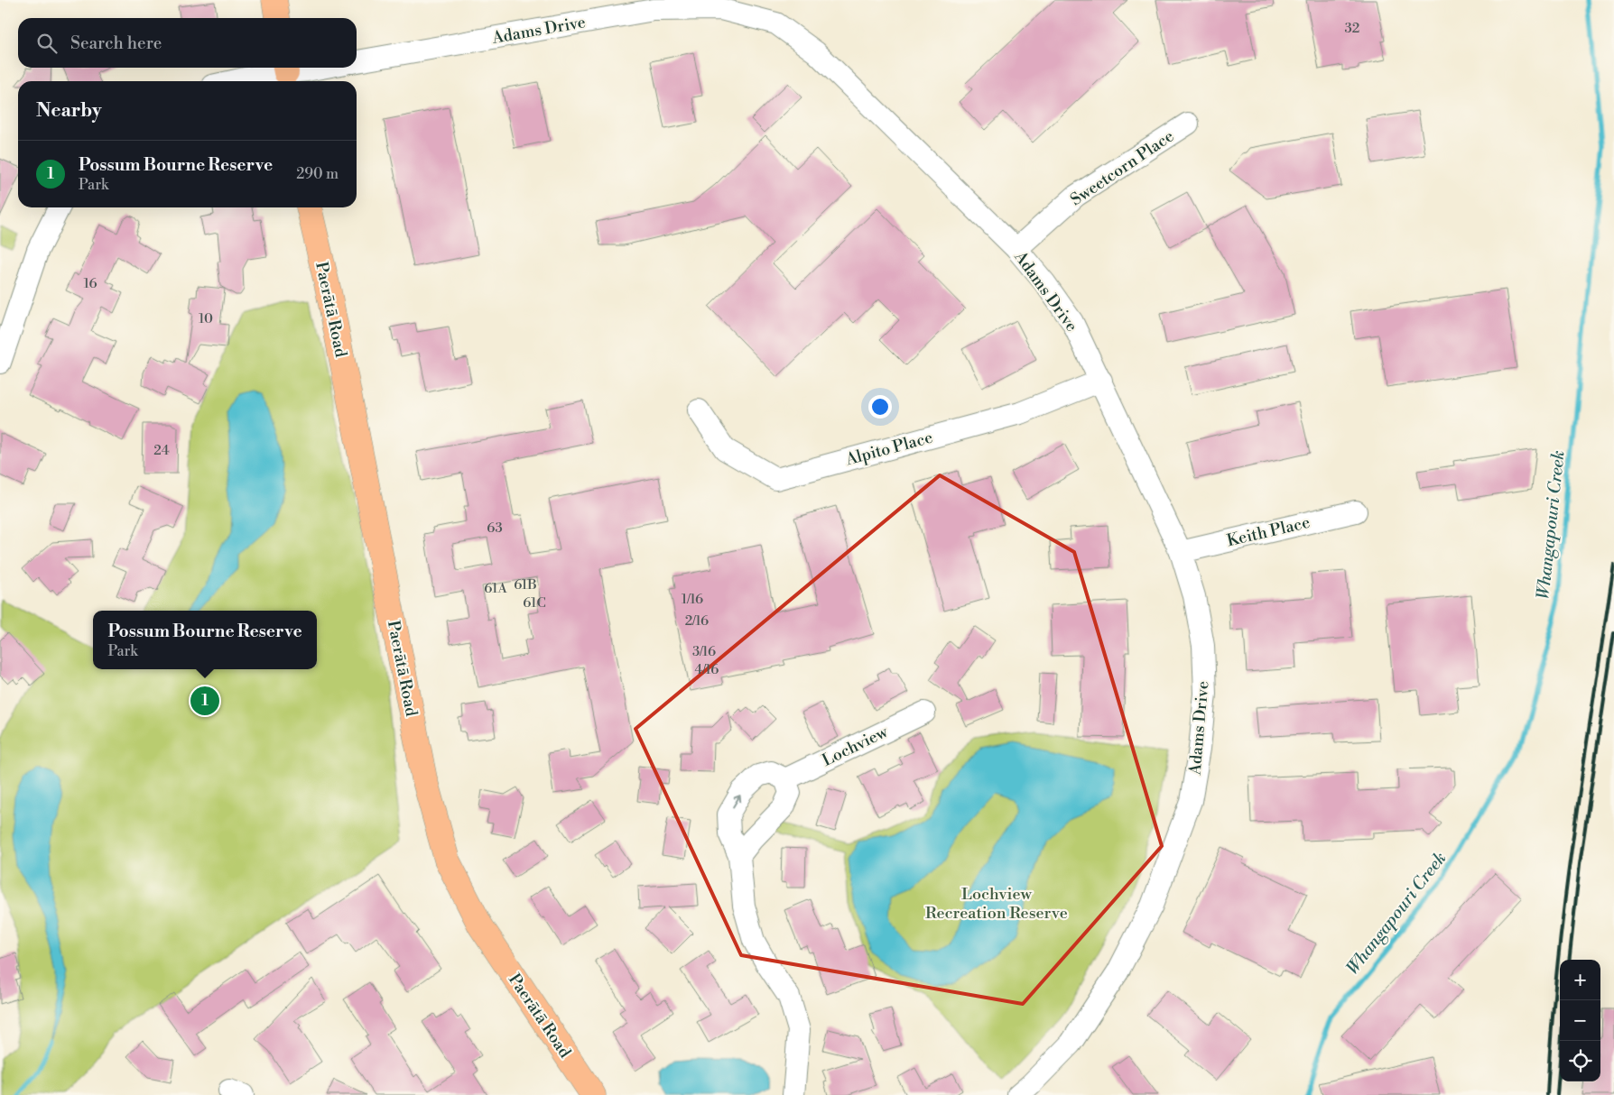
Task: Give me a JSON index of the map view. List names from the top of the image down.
{
  "streets": {
    "main road": ["Paerātā Road"],
    "street": [
      "Adams Drive",
      "Sweetcorn Place",
      "Alpito Place",
      "Keith Place",
      "Lochview"
    ]
  },
  "crossings": [
    ["Adams Drive", "Sweetcorn Place"],
    ["Adams Drive", "Alpito Place"],
    ["Adams Drive", "Keith Place"]
  ],
  "water": ["Whangapouri Creek"],
  "parks": ["Lochview Recreation Reserve"],
  "house_numbers": [
    "32",
    "16",
    "10",
    "24",
    "63",
    "61B",
    "61A",
    "1/16",
    "61C",
    "2/16",
    "3/16",
    "4/16"
  ],
  "page": {
    "search": "Search here",
    "heading": "Nearby",
    "list": [
      {
        "mark": "1",
        "name": "Possum Bourne Reserve",
        "note": "Park",
        "value": "290 m"
      }
    ],
    "popup": ["Possum Bourne Reserve", "Park"],
    "pins": "1",
    "map_buttons": ["+", "−"]
  }
}
